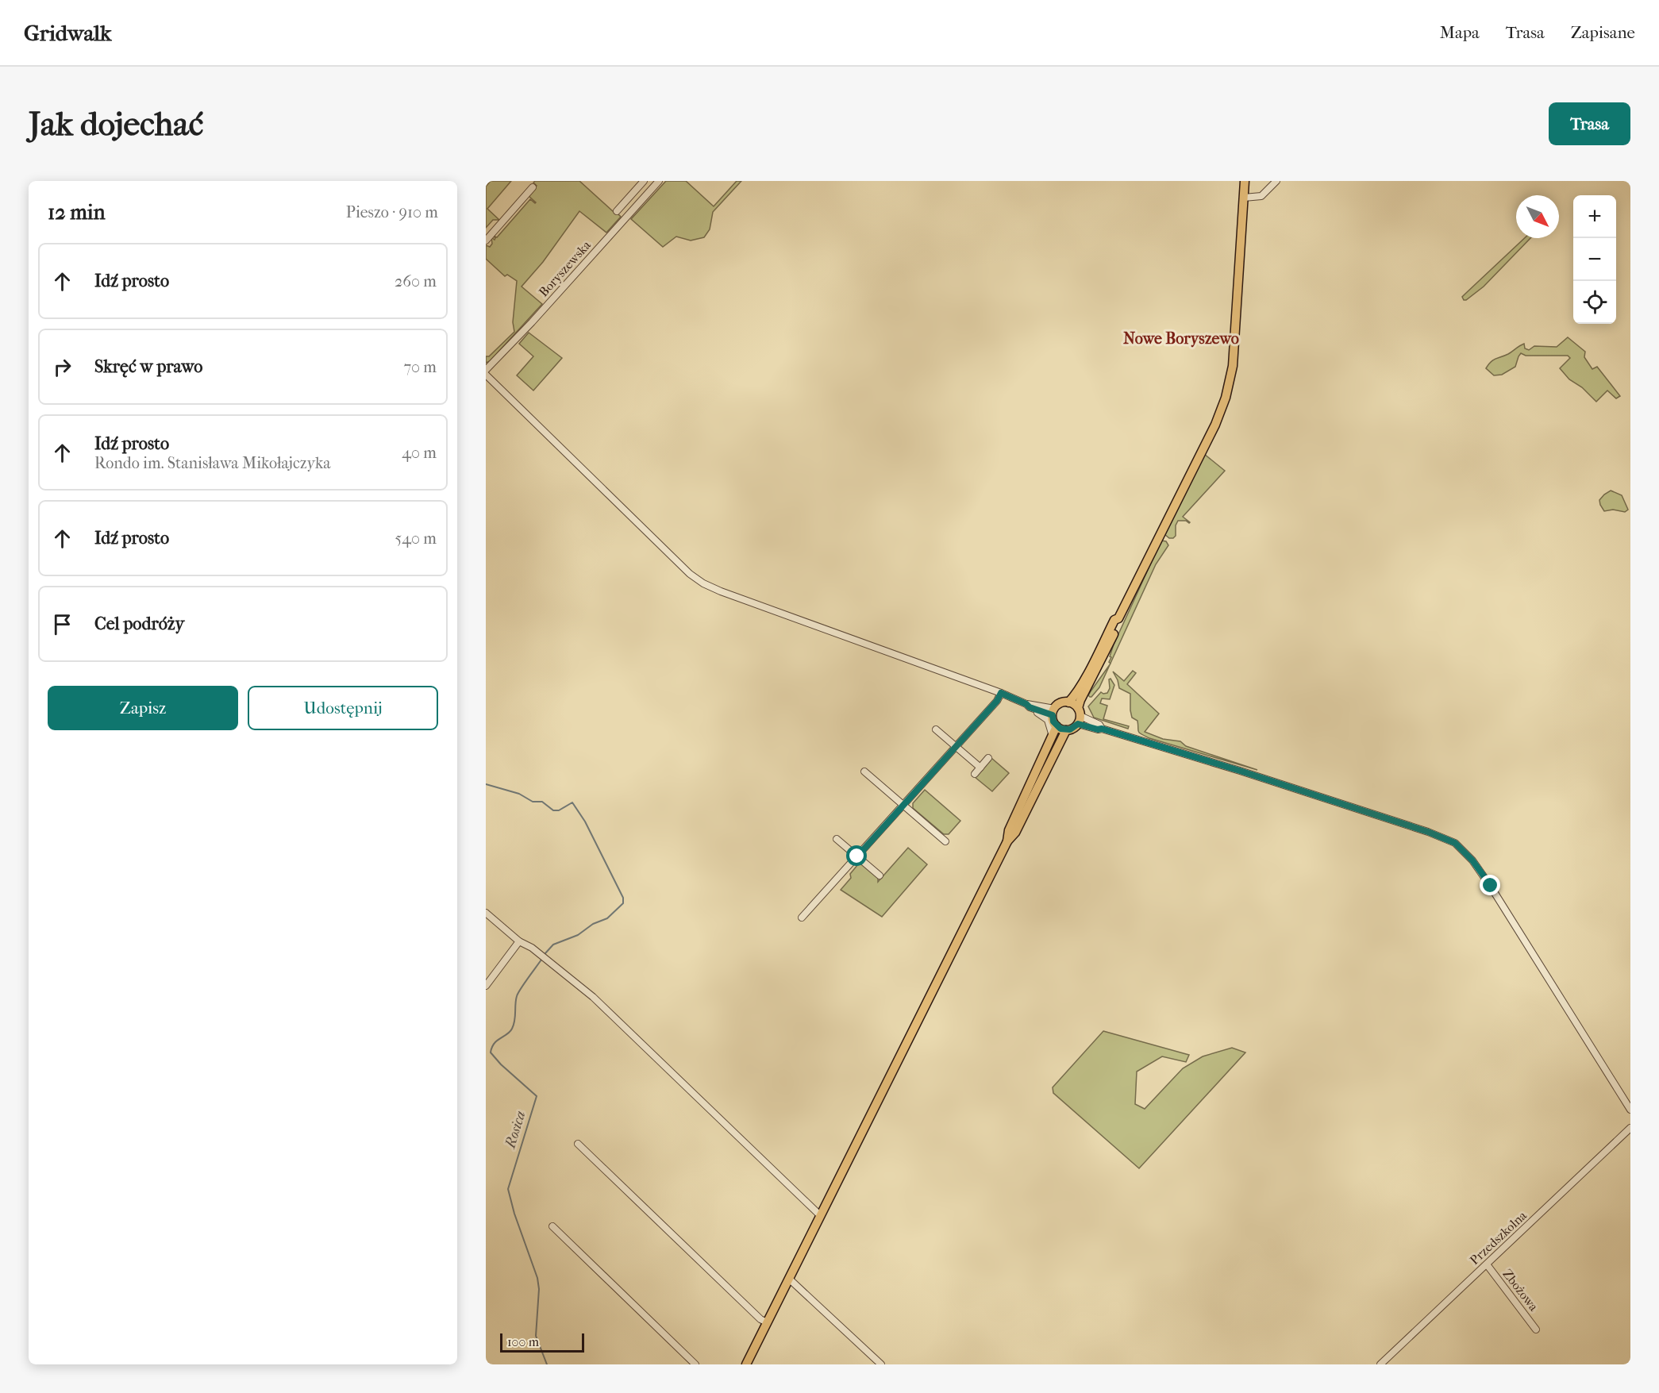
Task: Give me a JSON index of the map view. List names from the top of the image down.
{
  "streets": {
    "street": ["Boryszewska", "Przedszkolna", "Zbożowa"]
  },
  "crossings": [
    ["Przedszkolna", "Zbożowa"]
  ],
  "districts": ["Nowe Boryszewo"],
  "water": ["Rosica"],
  "scale_bar": "100 m",
  "north": "bottom right",
  "page": {
    "header": "Gridwalk",
    "nav": ["Mapa", "Trasa", "Zapisane"],
    "buttons": [
      "Trasa",
      ["Zapisz", "Udostępnij"]
    ],
    "title": "Jak dojechać",
    "heading": ["12 min", "Pieszo · 910 m"],
    "map_buttons": ["+", "−"],
    "list": [
      ["Idź prosto", "260 m"],
      ["Skręć w prawo", "70 m"],
      ["Idź prosto", "Rondo im. Stanisława Mikołajczyka", "40 m"],
      ["Idź prosto", "540 m"],
      "Cel podróży"
    ],
    "scale": "100 m"
  }
}
